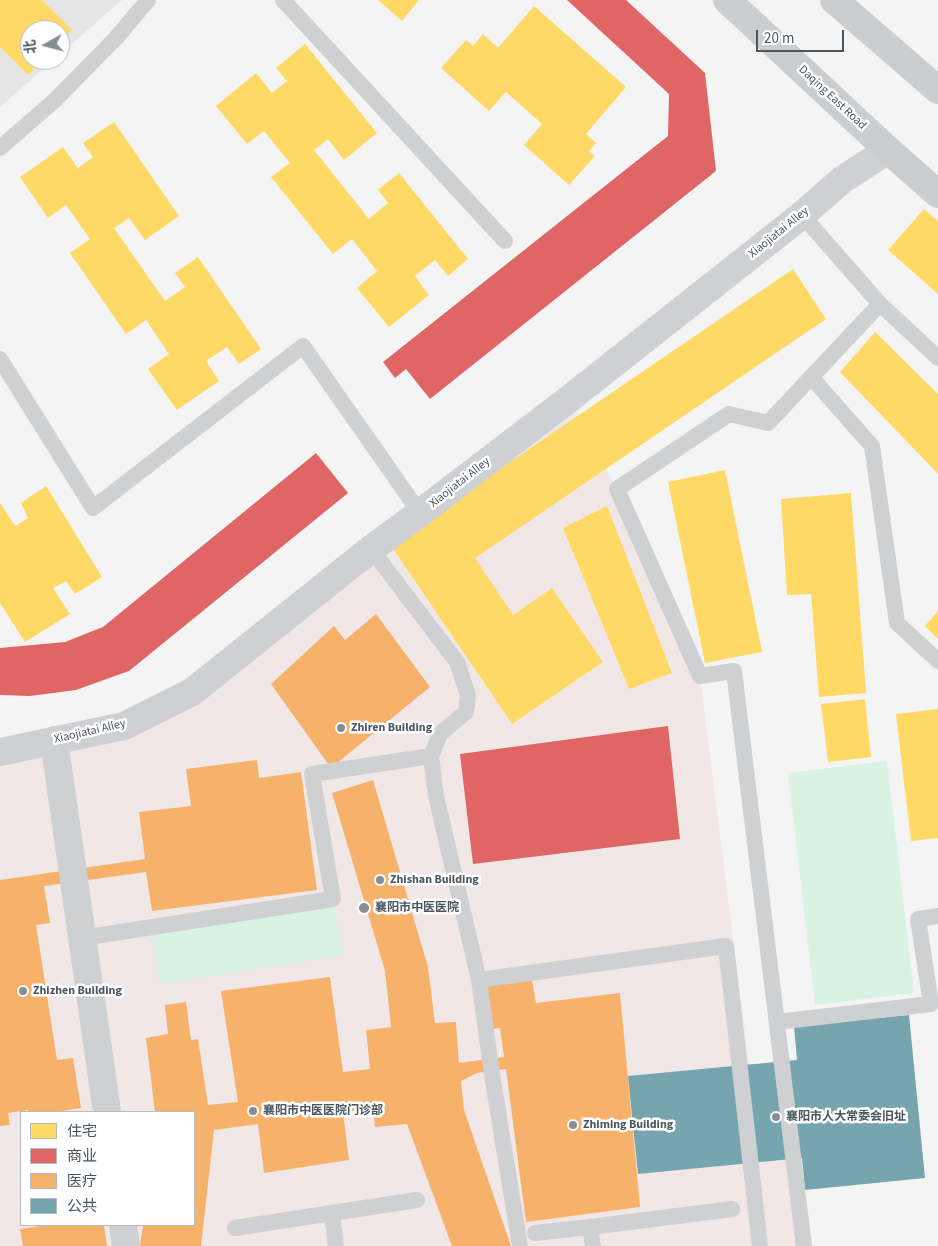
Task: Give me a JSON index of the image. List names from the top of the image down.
{
  "streets": {
    "main road": ["Daqing East Road"],
    "street": ["Xiaojiatai Alley"]
  },
  "crossings": [
    ["Daqing East Road", "Xiaojiatai Alley"]
  ],
  "places": [
    "Zhiren Building",
    "Zhishan Building",
    "襄阳市中医医院",
    "Zhizhen Building",
    "襄阳市中医医院门诊部",
    "襄阳市人大常委会旧址",
    "Zhiming Building"
  ],
  "legend": [
    "住宅",
    "商业",
    "医疗",
    "公共"
  ],
  "scale_bar": "20 m",
  "north": "left"
}
